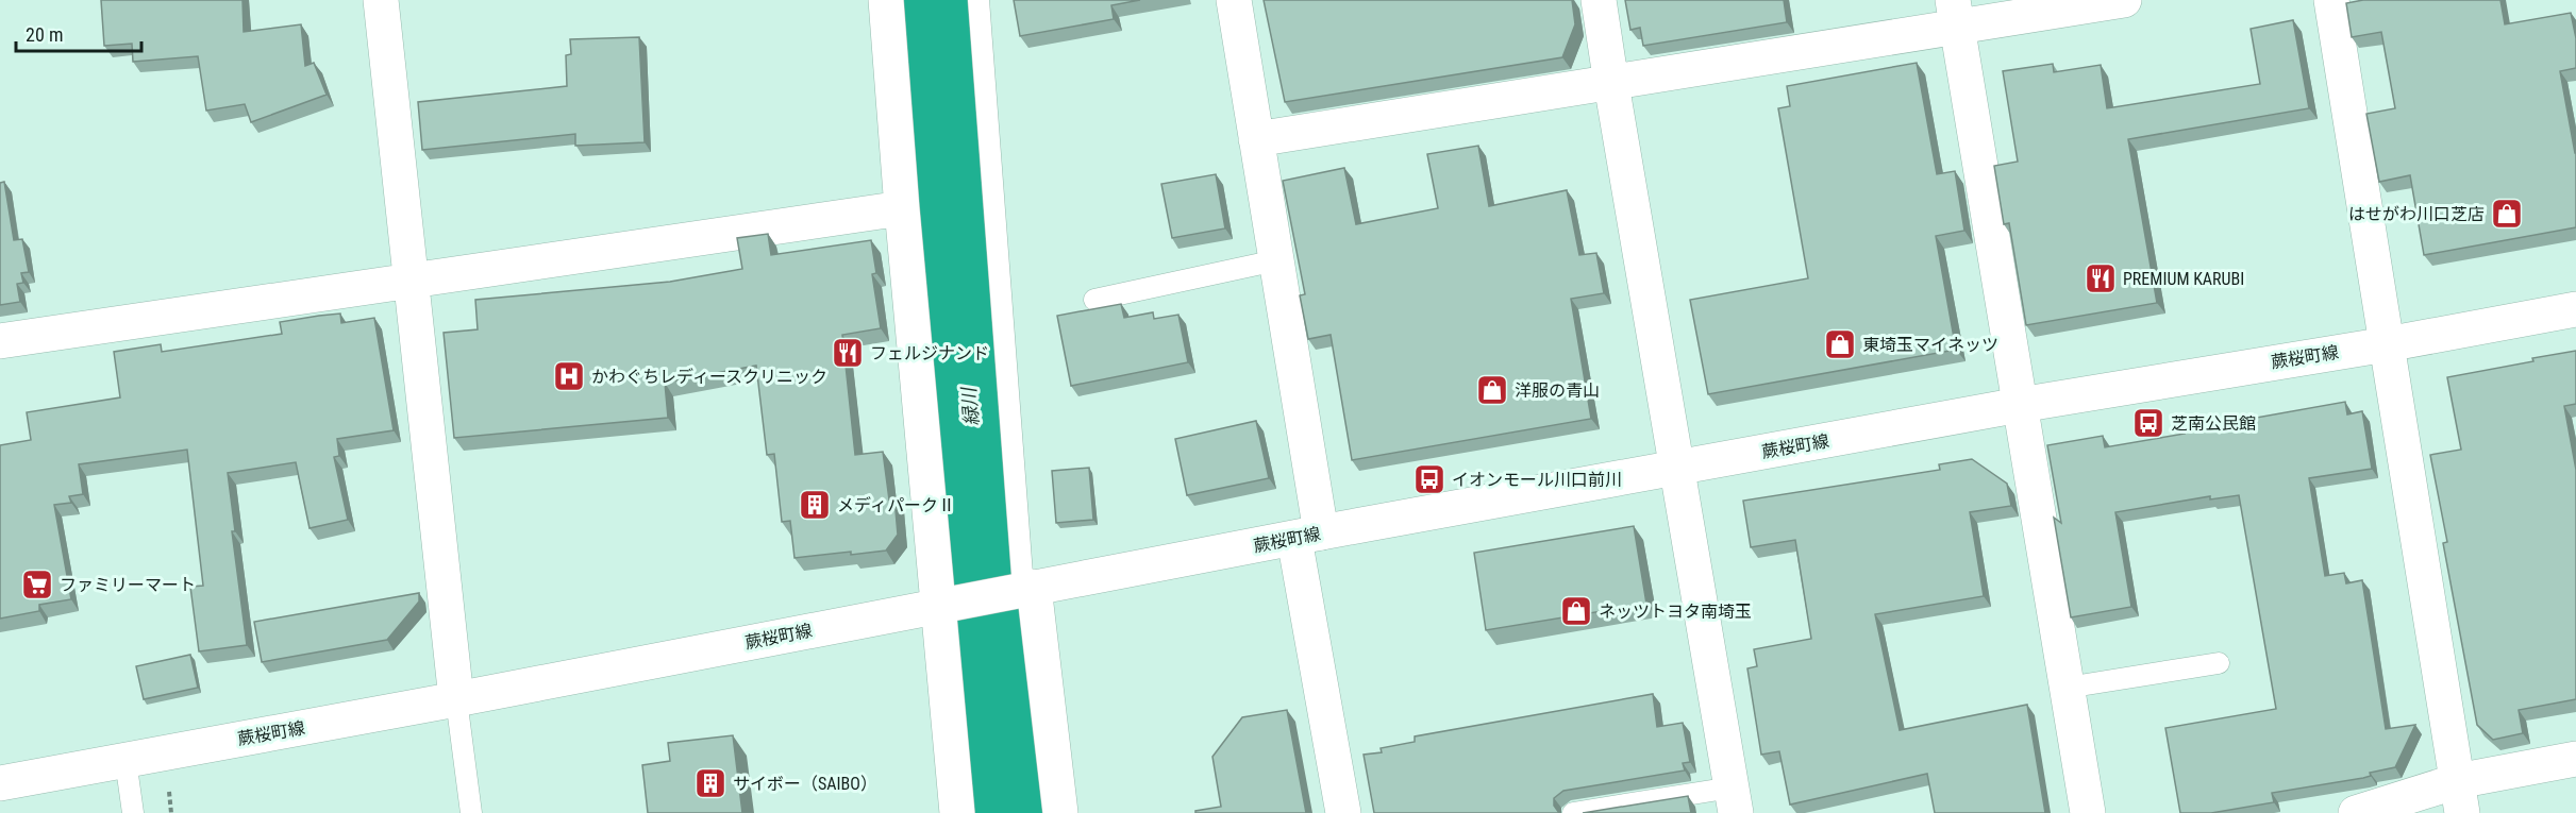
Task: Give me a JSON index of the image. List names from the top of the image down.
{
  "streets": {
    "street": ["蕨桜町線"]
  },
  "water": ["緑川"],
  "places": {
    "shop": [
      "はせがわ川口芝店",
      "東埼玉マイネッツ",
      "洋服の青山",
      "ネッツトヨタ南埼玉"
    ],
    "restaurant": ["PREMIUM KARUBI", "フェルジナンド"],
    "hospital": ["かわぐちレディースクリニック"],
    "bus stop": ["芝南公民館", "イオンモール川口前川"],
    "building": ["メディパークⅡ", "サイボー（SAIBO）"],
    "supermarket": ["ファミリーマート"]
  },
  "scale_bar": "20 m"
}
